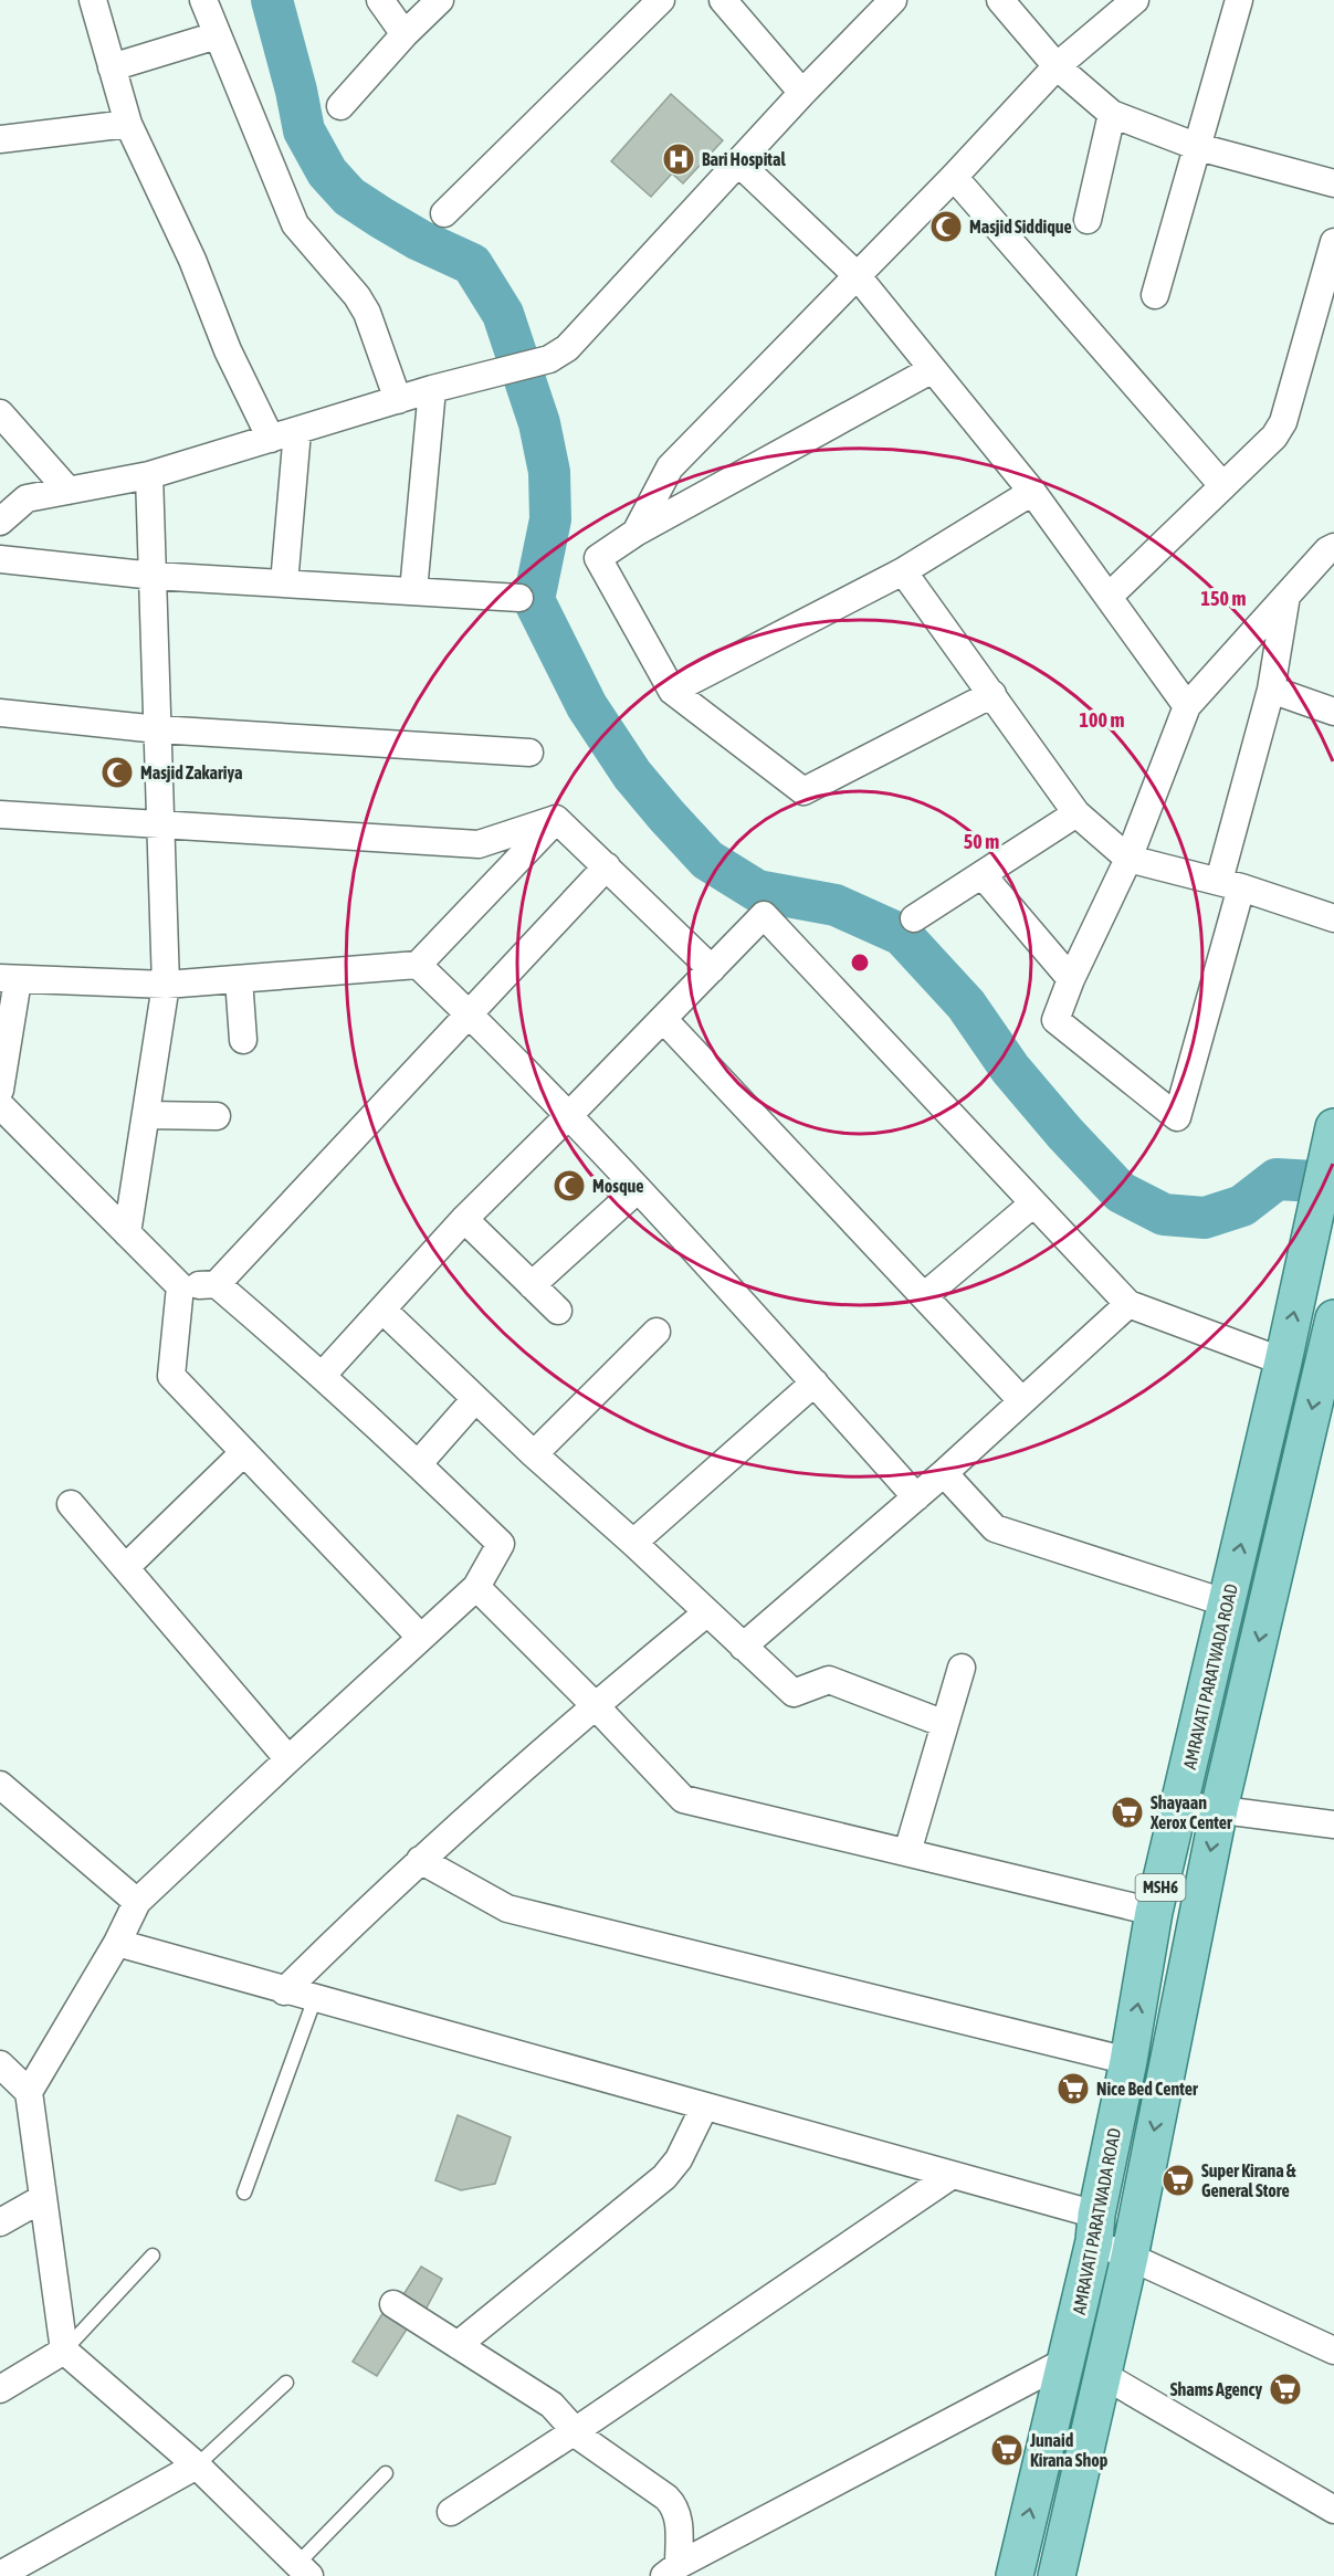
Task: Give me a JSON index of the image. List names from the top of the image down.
{
  "streets": {
    "main road": ["AMRAVATI PARATWADA ROAD", "MSH6"]
  },
  "places": {
    "hospital": ["Bari Hospital"],
    "mosque": ["Masjid Siddique", "Masjid Zakariya", "Mosque"],
    "supermarket": [
      "Shayaan Xerox Center",
      "Nice Bed Center",
      "Super Kirana & General Store",
      "Shams Agency",
      "Junaid Kirana Shop"
    ]
  },
  "rings": ["150 m", "100 m", "50 m"]
}
